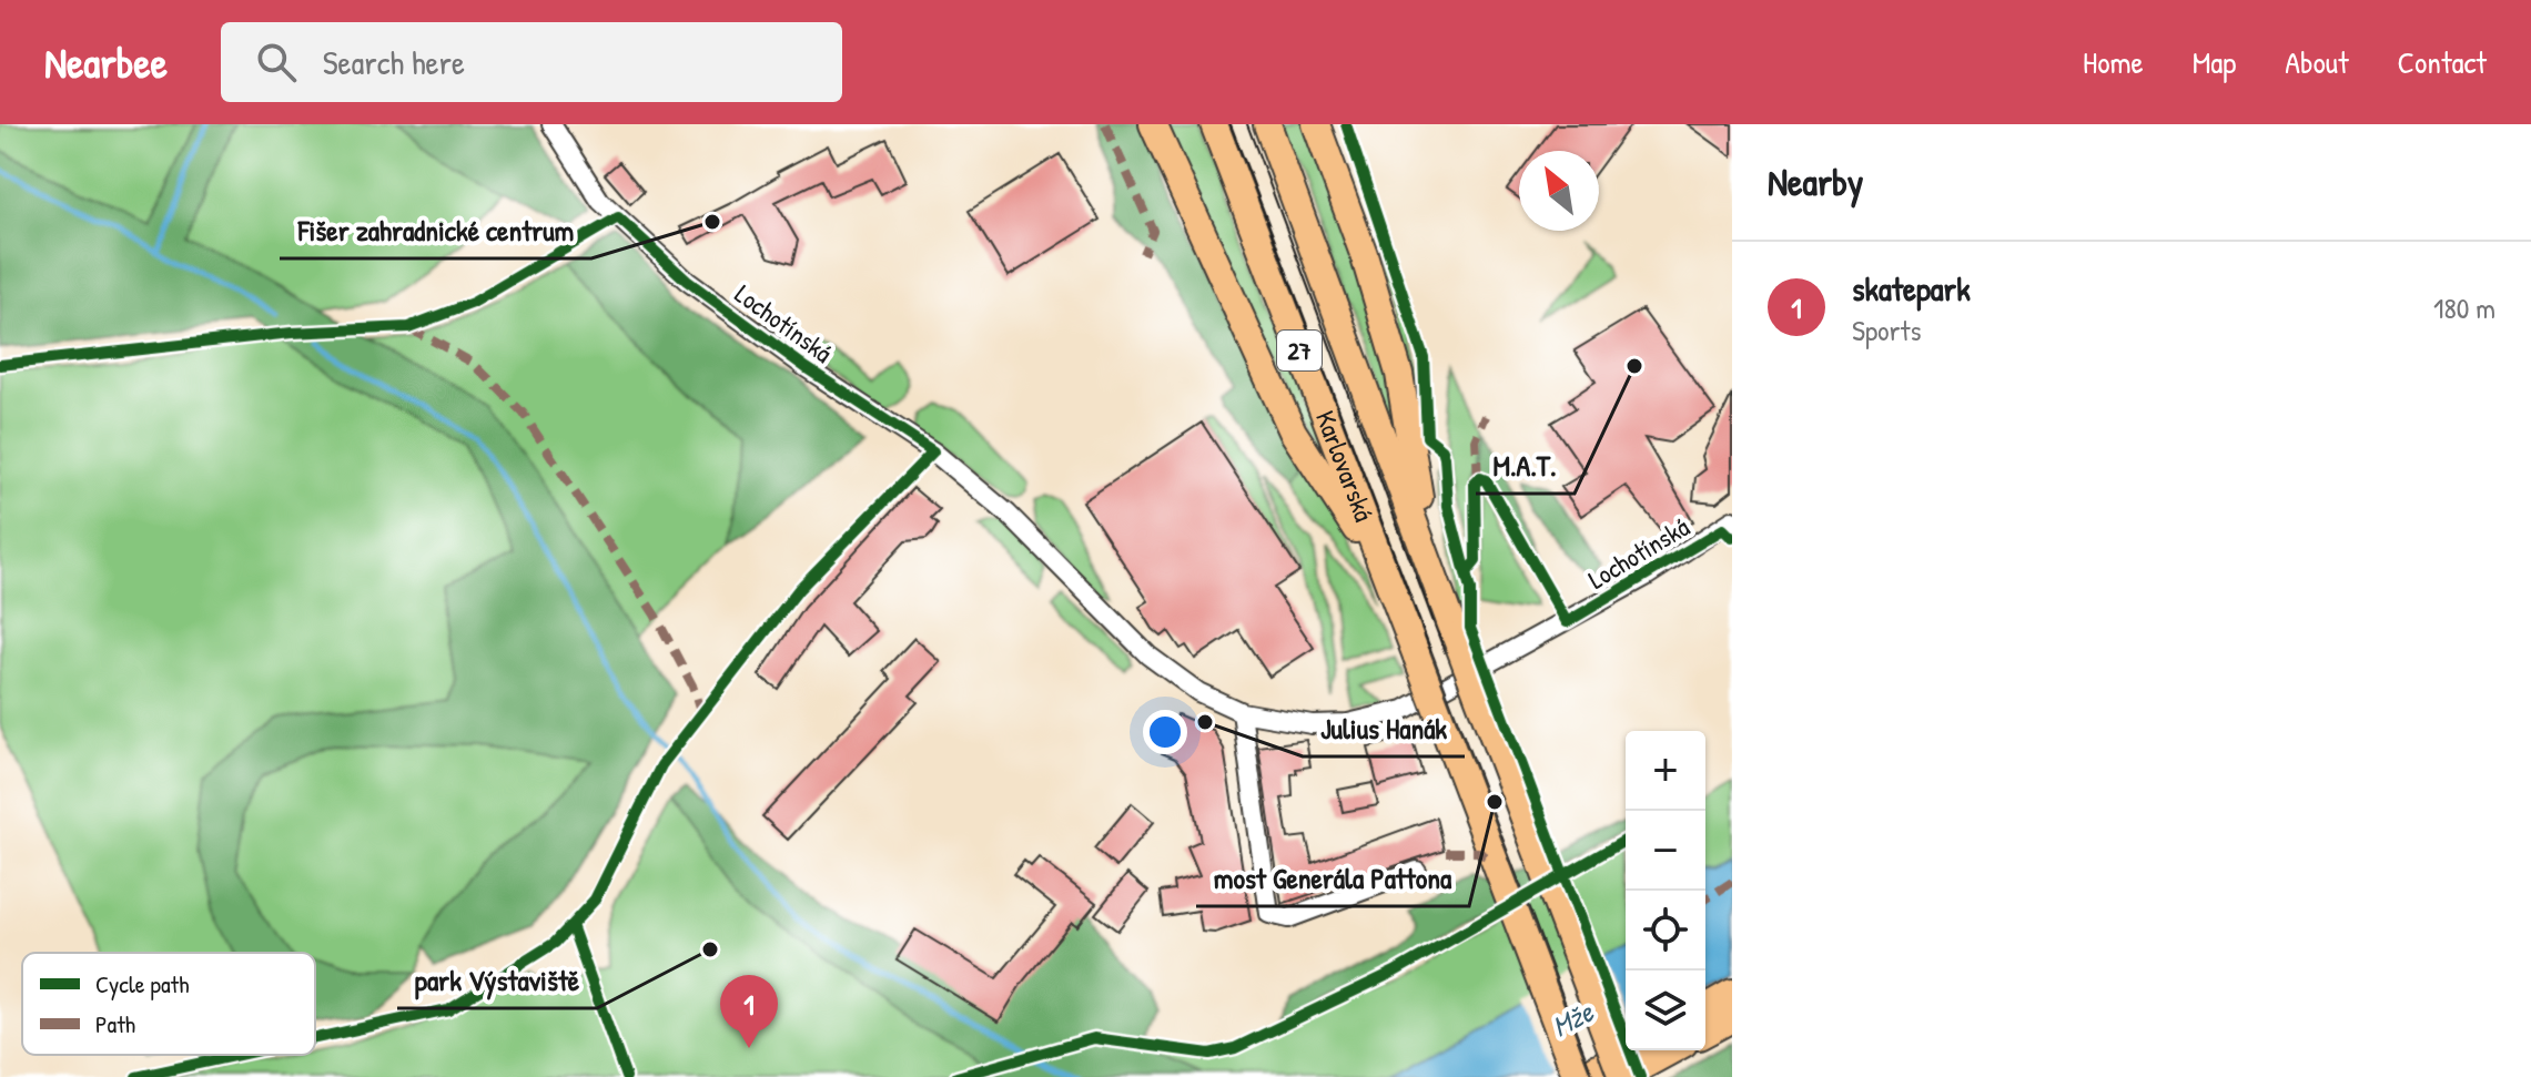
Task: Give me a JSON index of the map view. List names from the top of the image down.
{
  "streets": {
    "main road": ["27", "Karlovarská"],
    "street": ["Lochotínská"]
  },
  "water": ["Mže"],
  "places": [
    "Fišer zahradnické centrum",
    "M.A.T.",
    "Julius Hanák",
    "most Generála Pattona",
    "park Výstaviště"
  ],
  "legend": ["Cycle path", "Path"],
  "north": "top left",
  "page": {
    "header": "Nearbee",
    "search": "Search here",
    "nav": [
      "Home",
      "Map",
      "About",
      "Contact"
    ],
    "heading": "Nearby",
    "list": [
      {
        "mark": "1",
        "name": "skatepark",
        "note": "Sports",
        "value": "180 m"
      }
    ],
    "map_buttons": ["+", "−"],
    "pins": "1"
  }
}
